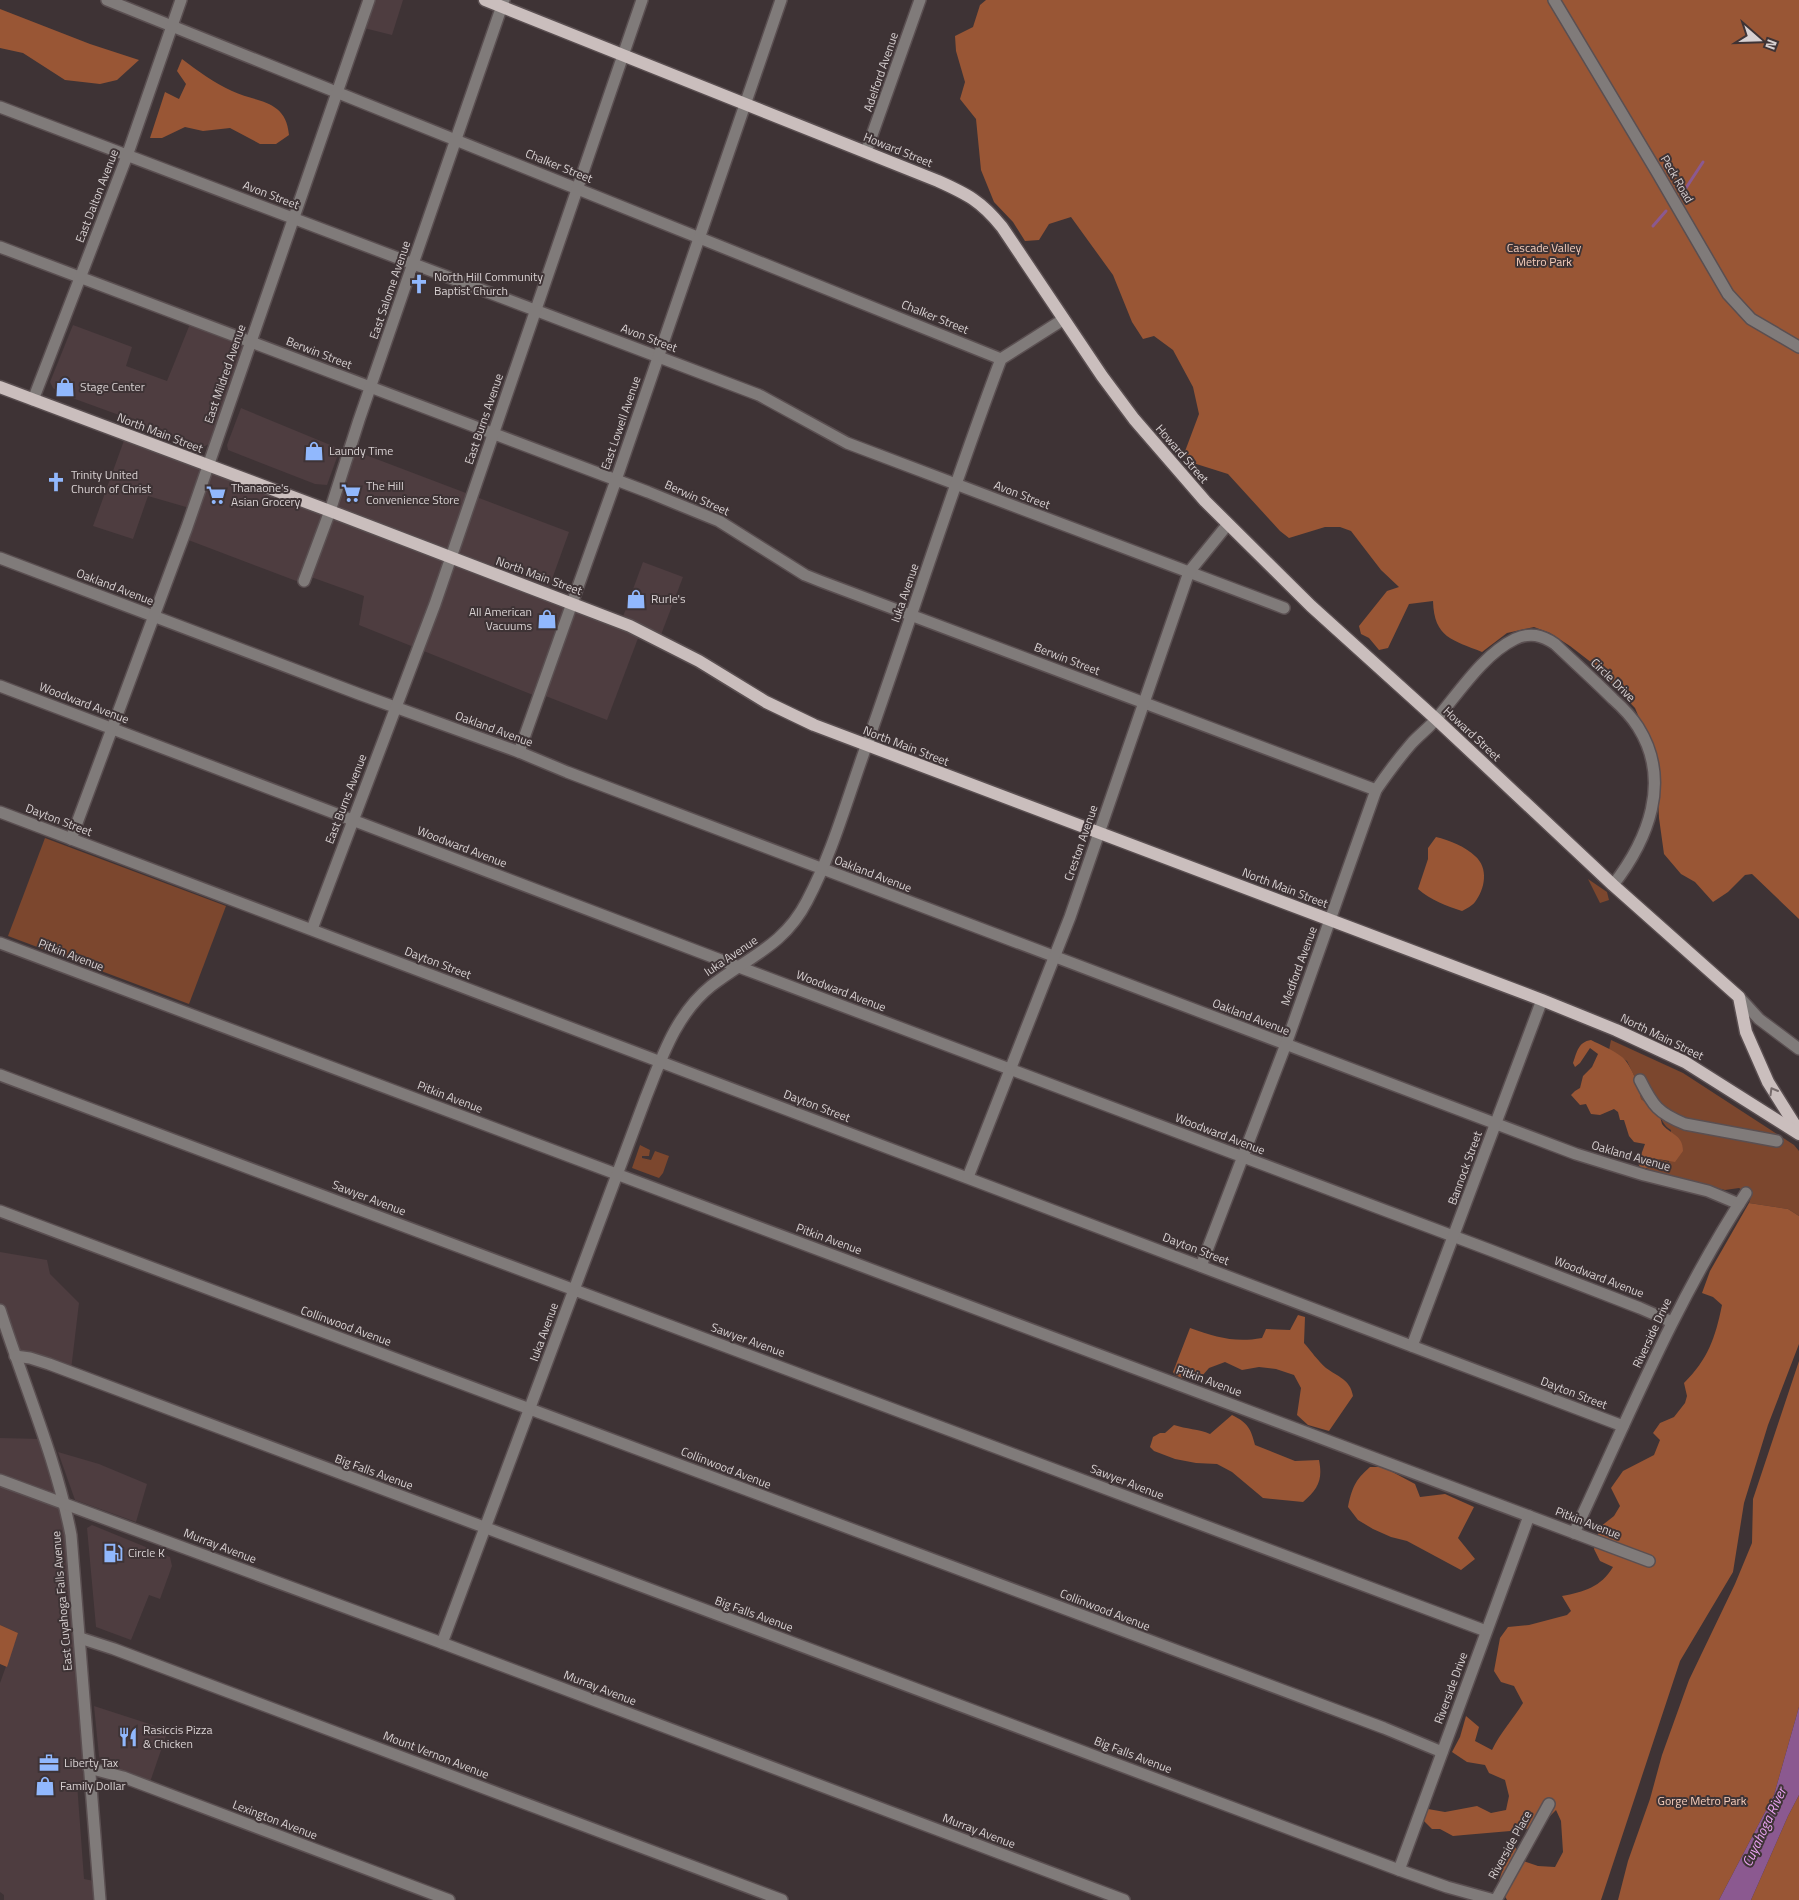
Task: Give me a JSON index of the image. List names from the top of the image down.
{
  "streets": {
    "main road": ["Howard Street", "North Main Street"],
    "street": [
      "Adelford Avenue",
      "Chalker Street",
      "Peck Road",
      "Avon Street",
      "East Dalton Avenue",
      "East Salome Avenue",
      "Berwin Street",
      "East Mildred Avenue",
      "East Burns Avenue",
      "East Lowell Avenue",
      "Oakland Avenue",
      "Iuka Avenue",
      "Circle Drive",
      "Woodward Avenue",
      "Dayton Street",
      "Creston Avenue",
      "Pitkin Avenue",
      "Medford Avenue",
      "Bannock Street",
      "Sawyer Avenue",
      "Collinwood Avenue",
      "Riverside Drive",
      "Big Falls Avenue",
      "Murray Avenue",
      "East Cuyahoga Falls Avenue",
      "Mount Vernon Avenue",
      "Lexington Avenue",
      "Riverside Place"
    ]
  },
  "crossings": [
    ["Adelford Avenue", "Howard Street"],
    ["Howard Street", "East Salome Avenue"],
    ["Howard Street", "East Burns Avenue"],
    ["Howard Street", "East Lowell Avenue"],
    ["Howard Street", "Circle Drive"],
    ["Howard Street", "Creston Avenue"],
    ["Howard Street", "Medford Avenue"],
    ["Chalker Street", "East Dalton Avenue"],
    ["Chalker Street", "East Salome Avenue"],
    ["Chalker Street", "East Mildred Avenue"],
    ["Chalker Street", "East Burns Avenue"],
    ["Chalker Street", "East Lowell Avenue"],
    ["Chalker Street", "Iuka Avenue"],
    ["Avon Street", "East Dalton Avenue"],
    ["Avon Street", "East Salome Avenue"],
    ["Avon Street", "East Mildred Avenue"],
    ["Avon Street", "East Burns Avenue"],
    ["Avon Street", "East Lowell Avenue"],
    ["Avon Street", "Iuka Avenue"],
    ["Avon Street", "Creston Avenue"],
    ["East Dalton Avenue", "Berwin Street"],
    ["East Dalton Avenue", "North Main Street"],
    ["East Salome Avenue", "Berwin Street"],
    ["East Salome Avenue", "North Main Street"],
    ["Berwin Street", "East Mildred Avenue"],
    ["Berwin Street", "East Burns Avenue"],
    ["Berwin Street", "East Lowell Avenue"],
    ["Berwin Street", "Iuka Avenue"],
    ["Berwin Street", "Creston Avenue"],
    ["Berwin Street", "Medford Avenue"],
    ["East Mildred Avenue", "North Main Street"],
    ["East Mildred Avenue", "Oakland Avenue"],
    ["East Mildred Avenue", "Woodward Avenue"],
    ["East Mildred Avenue", "Dayton Street"],
    ["East Burns Avenue", "North Main Street"],
    ["East Burns Avenue", "Oakland Avenue"],
    ["East Burns Avenue", "Woodward Avenue"],
    ["East Burns Avenue", "Dayton Street"],
    ["East Lowell Avenue", "North Main Street"],
    ["East Lowell Avenue", "Oakland Avenue"],
    ["North Main Street", "Iuka Avenue"],
    ["North Main Street", "Creston Avenue"],
    ["North Main Street", "Medford Avenue"],
    ["North Main Street", "Bannock Street"],
    ["Oakland Avenue", "Iuka Avenue"],
    ["Oakland Avenue", "Creston Avenue"],
    ["Oakland Avenue", "Medford Avenue"],
    ["Oakland Avenue", "Bannock Street"],
    ["Oakland Avenue", "Riverside Drive"],
    ["Iuka Avenue", "Woodward Avenue"],
    ["Iuka Avenue", "Dayton Street"],
    ["Iuka Avenue", "Pitkin Avenue"],
    ["Iuka Avenue", "Sawyer Avenue"],
    ["Iuka Avenue", "Collinwood Avenue"],
    ["Iuka Avenue", "Big Falls Avenue"],
    ["Iuka Avenue", "Murray Avenue"],
    ["Circle Drive", "Medford Avenue"],
    ["Woodward Avenue", "Creston Avenue"],
    ["Woodward Avenue", "Medford Avenue"],
    ["Woodward Avenue", "Bannock Street"],
    ["Woodward Avenue", "Riverside Drive"],
    ["Dayton Street", "Creston Avenue"],
    ["Dayton Street", "Medford Avenue"],
    ["Dayton Street", "Bannock Street"],
    ["Dayton Street", "Riverside Drive"],
    ["Pitkin Avenue", "Riverside Drive"],
    ["Sawyer Avenue", "Riverside Drive"],
    ["Collinwood Avenue", "Riverside Drive"],
    ["Riverside Drive", "Big Falls Avenue"],
    ["Big Falls Avenue", "East Cuyahoga Falls Avenue"],
    ["Big Falls Avenue", "Riverside Place"],
    ["Murray Avenue", "East Cuyahoga Falls Avenue"],
    ["East Cuyahoga Falls Avenue", "Mount Vernon Avenue"],
    ["East Cuyahoga Falls Avenue", "Lexington Avenue"]
  ],
  "water": ["Cuyahoga River"],
  "parks": ["Cascade Valley Metro Park", "Gorge Metro Park"],
  "places": {
    "church": ["North Hill Community Baptist Church", "Trinity United Church of Christ"],
    "shop": [
      "Stage Center",
      "Laundy Time",
      "Rurle's",
      "All American Vacuums",
      "Family Dollar"
    ],
    "supermarket": ["The Hill Convenience Store", "Thanaone's Asian Grocery"],
    "fuel station": ["Circle K"],
    "restaurant": ["Rasiccis Pizza & Chicken"],
    "office": ["Liberty Tax"]
  },
  "north": "right"
}
